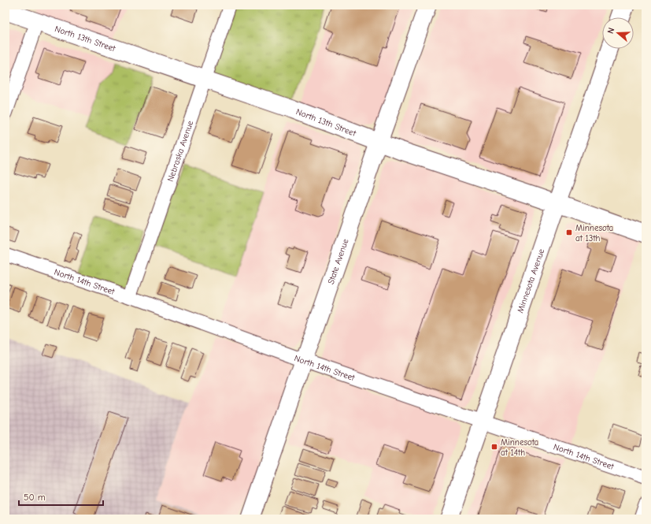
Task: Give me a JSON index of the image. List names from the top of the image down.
{
  "streets": {
    "main road": ["North 13th Street", "State Avenue", "Minnesota Avenue"],
    "street": ["Nebraska Avenue", "North 14th Street"]
  },
  "crossings": [
    ["North 13th Street", "Nebraska Avenue"],
    ["North 13th Street", "State Avenue"],
    ["North 13th Street", "Minnesota Avenue"],
    ["Nebraska Avenue", "North 14th Street"],
    ["State Avenue", "North 14th Street"],
    ["Minnesota Avenue", "North 14th Street"]
  ],
  "places": {
    "transit": ["Minnesota at 13th", "Minnesota at 14th"]
  },
  "scale_bar": "50 m",
  "north": "left"
}
